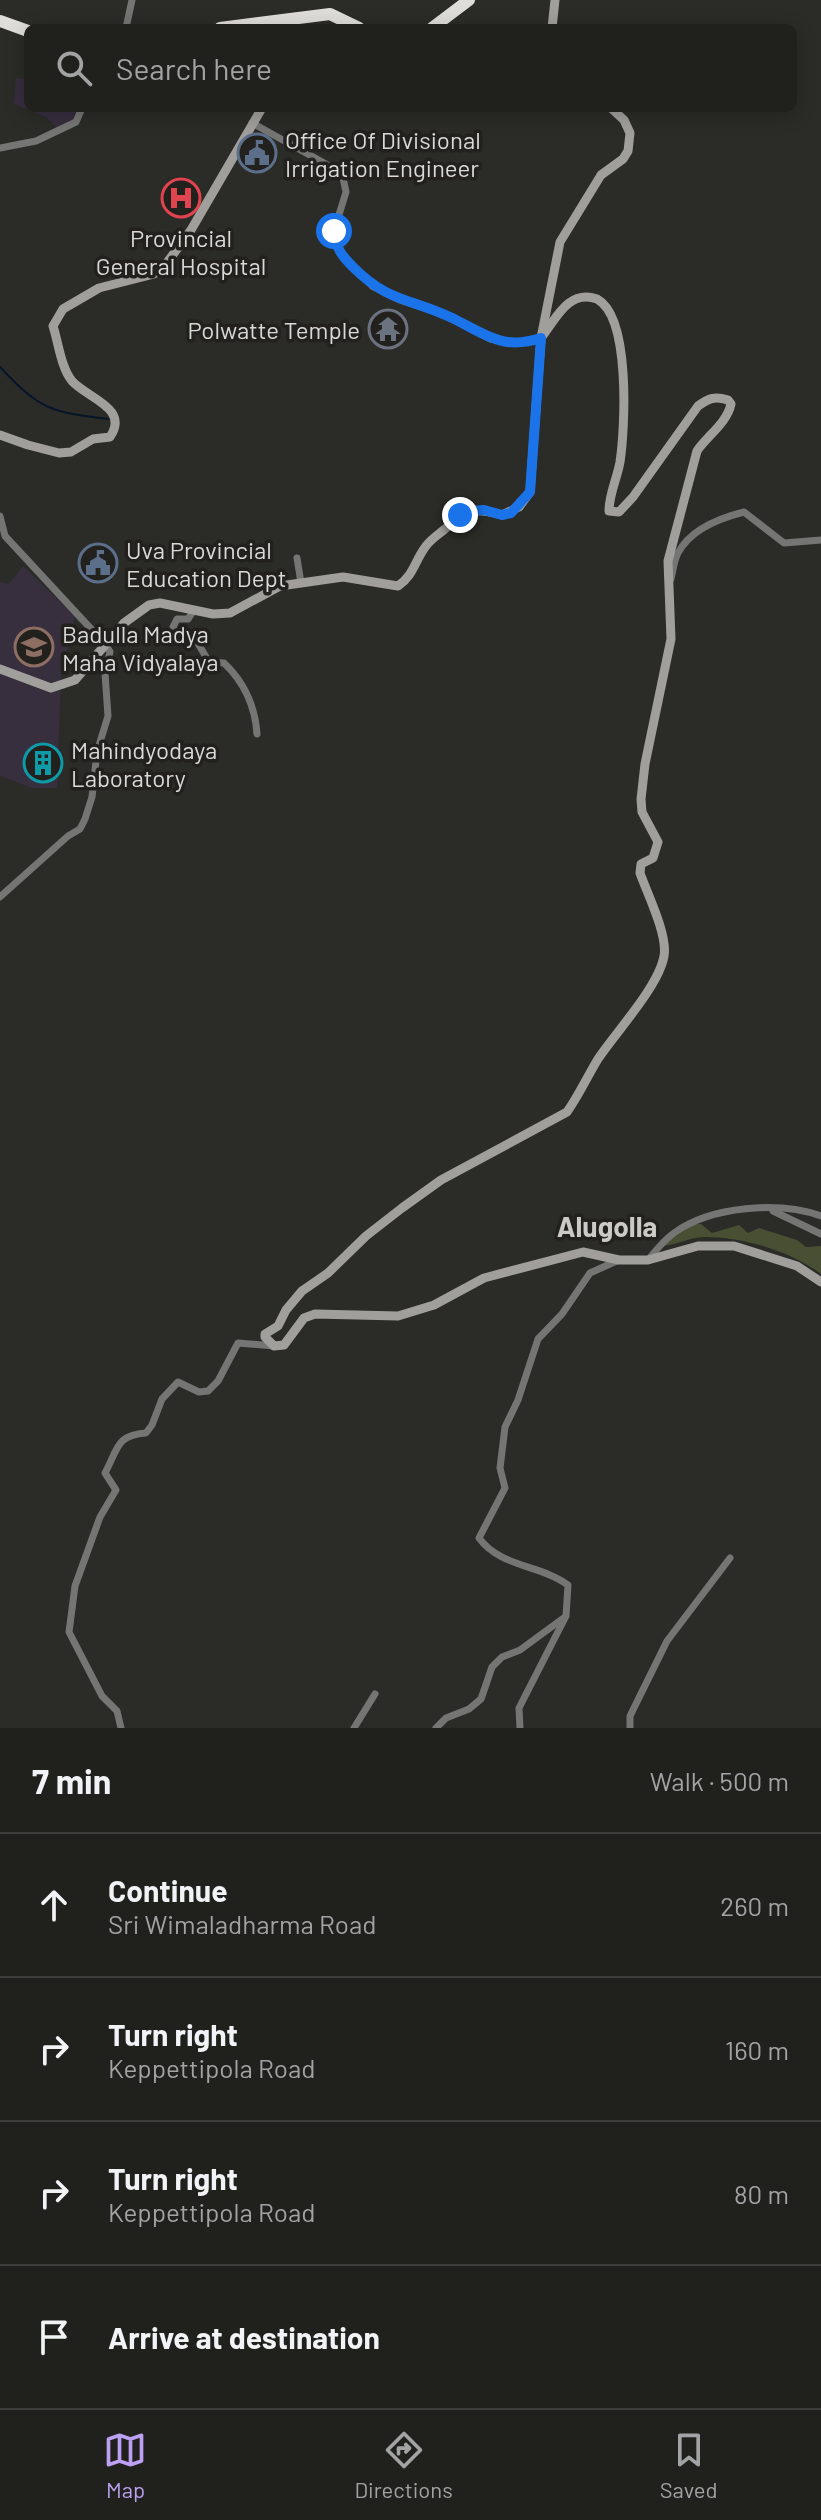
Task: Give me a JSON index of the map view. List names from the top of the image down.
{
  "districts": ["Alugolla"],
  "places": {
    "public building": ["Office Of Divisional Irrigation Engineer", "Uva Provincial Education Dept"],
    "hospital": ["Provincial General Hospital"],
    "temple": ["Polwatte Temple"],
    "school or university": ["Badulla Madya Maha Vidyalaya"],
    "building": ["Mahindyodaya Laboratory"]
  },
  "page": {
    "search": "Search here",
    "heading": ["7 min", "Walk · 500 m"],
    "list": [
      ["Continue", "Sri Wimaladharma Road", "260 m"],
      ["Turn right", "Keppettipola Road", "160 m"],
      ["Turn right", "Keppettipola Road", "80 m"],
      "Arrive at destination"
    ],
    "nav": ["Map", "Directions", "Saved"]
  }
}
